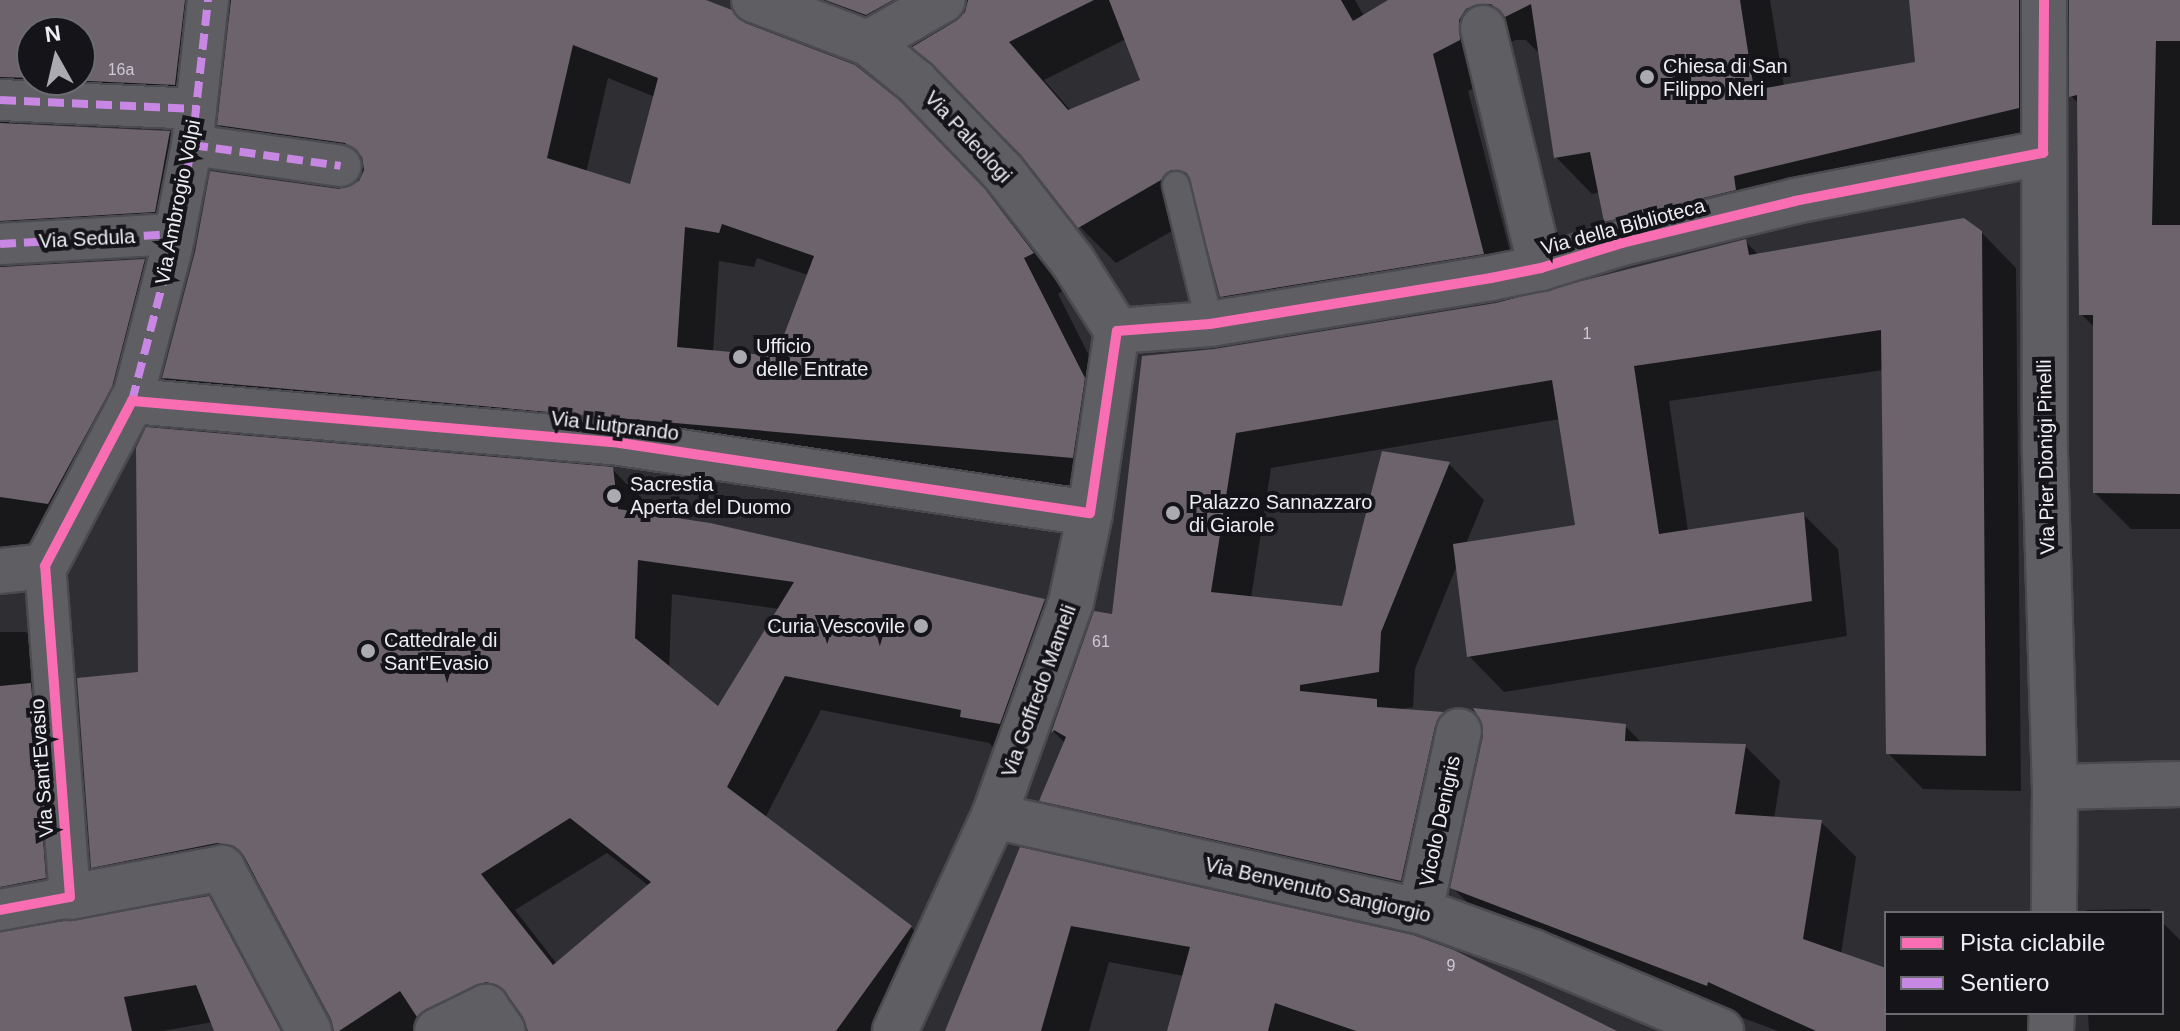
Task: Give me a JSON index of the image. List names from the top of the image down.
{
  "streets": {
    "street": [
      "Via Paleologi",
      "Via Ambrogio Volpi",
      "Via della Biblioteca",
      "Via Sedula",
      "Via Liutprando",
      "Via Pier Dionigi Pinelli",
      "Via Goffredo Mameli",
      "Via Sant'Evasio",
      "Vicolo Denigris",
      "Via Benvenuto Sangiorgio"
    ]
  },
  "crossings": [
    ["Via Paleologi", "Via della Biblioteca"],
    ["Via Paleologi", "Via Goffredo Mameli"],
    ["Via Ambrogio Volpi", "Via Sedula"],
    ["Via Ambrogio Volpi", "Via Liutprando"],
    ["Via della Biblioteca", "Via Pier Dionigi Pinelli"],
    ["Via della Biblioteca", "Via Goffredo Mameli"],
    ["Via Liutprando", "Via Goffredo Mameli"],
    ["Via Goffredo Mameli", "Via Benvenuto Sangiorgio"],
    ["Vicolo Denigris", "Via Benvenuto Sangiorgio"]
  ],
  "places": [
    "Chiesa di San Filippo Neri",
    "Ufficio delle Entrate",
    "Sacrestia Aperta del Duomo",
    "Palazzo Sannazzaro di Giarole",
    "Curia Vescovile",
    "Cattedrale di Sant'Evasio"
  ],
  "house_numbers": [
    "16a",
    "1",
    "61",
    "9"
  ],
  "legend": ["Pista ciclabile", "Sentiero"],
  "north": "top"
}
